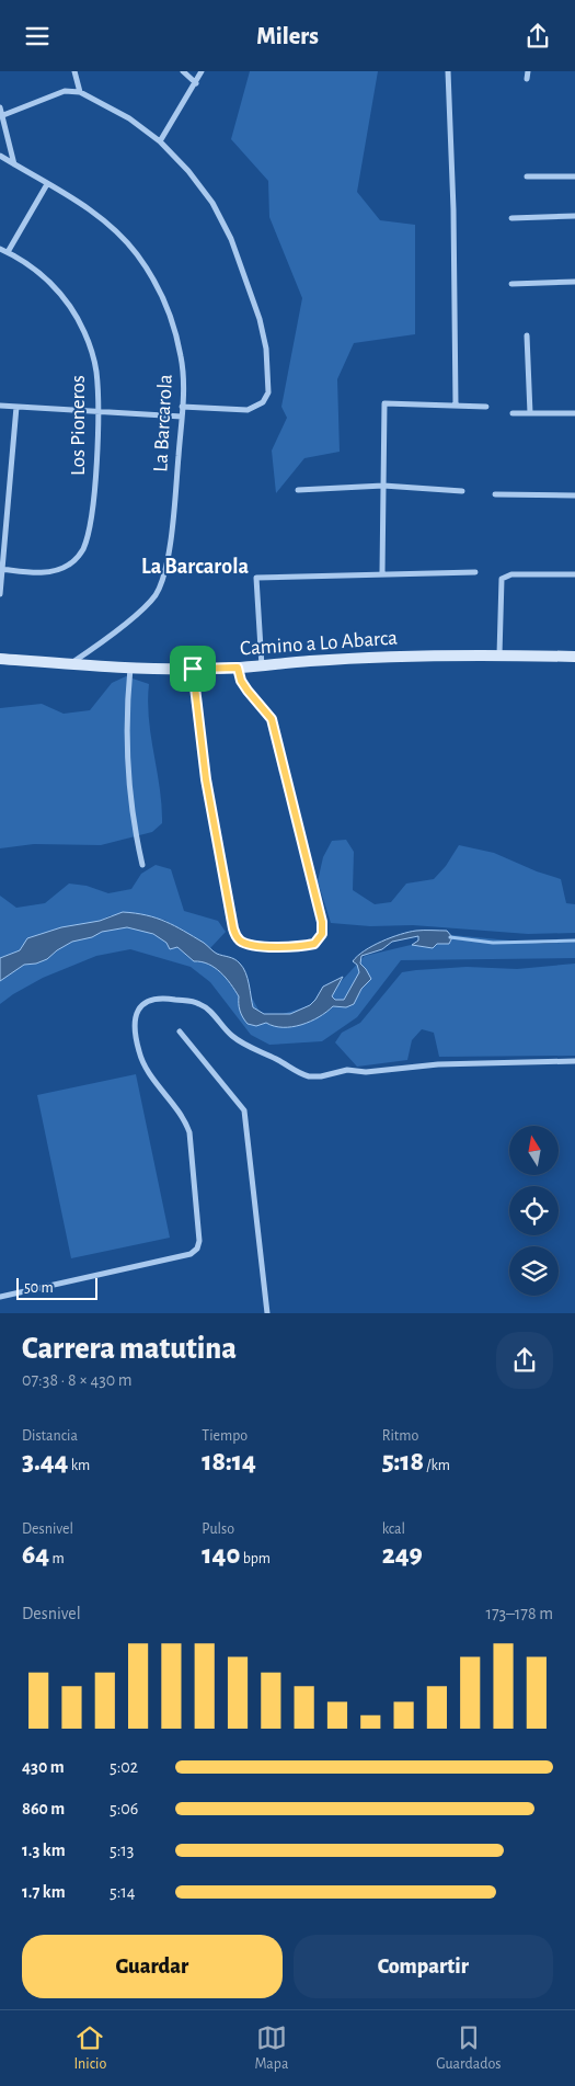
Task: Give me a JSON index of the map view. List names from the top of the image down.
{
  "streets": {
    "main road": ["Camino a Lo Abarca"],
    "street": ["La Barcarola", "Los Pioneros"]
  },
  "crossings": [
    ["La Barcarola", "Camino a Lo Abarca"]
  ],
  "districts": ["La Barcarola"],
  "scale_bar": "50 m",
  "north": "top",
  "page": {
    "header": "Milers",
    "scale": "50 m",
    "heading": ["Carrera matutina", "07:38 · 8 × 430 m"],
    "stats": [
      ["Distancia", "3.44 km"],
      ["Tiempo", "18:14"],
      ["Ritmo", "5:18 /km"],
      ["Desnivel", "64 m"],
      ["Pulso", "140 bpm"],
      ["kcal", "249"]
    ],
    "chart": ["Desnivel", "173–178 m"],
    "list": [
      {
        "name": "430 m",
        "note": "5:02"
      },
      {
        "name": "860 m",
        "note": "5:06"
      },
      {
        "name": "1.3 km",
        "note": "5:13"
      },
      {
        "name": "1.7 km",
        "note": "5:14"
      }
    ],
    "buttons": ["Guardar", "Compartir"],
    "tabs": ["Inicio", "Mapa", "Guardados"]
  }
}
